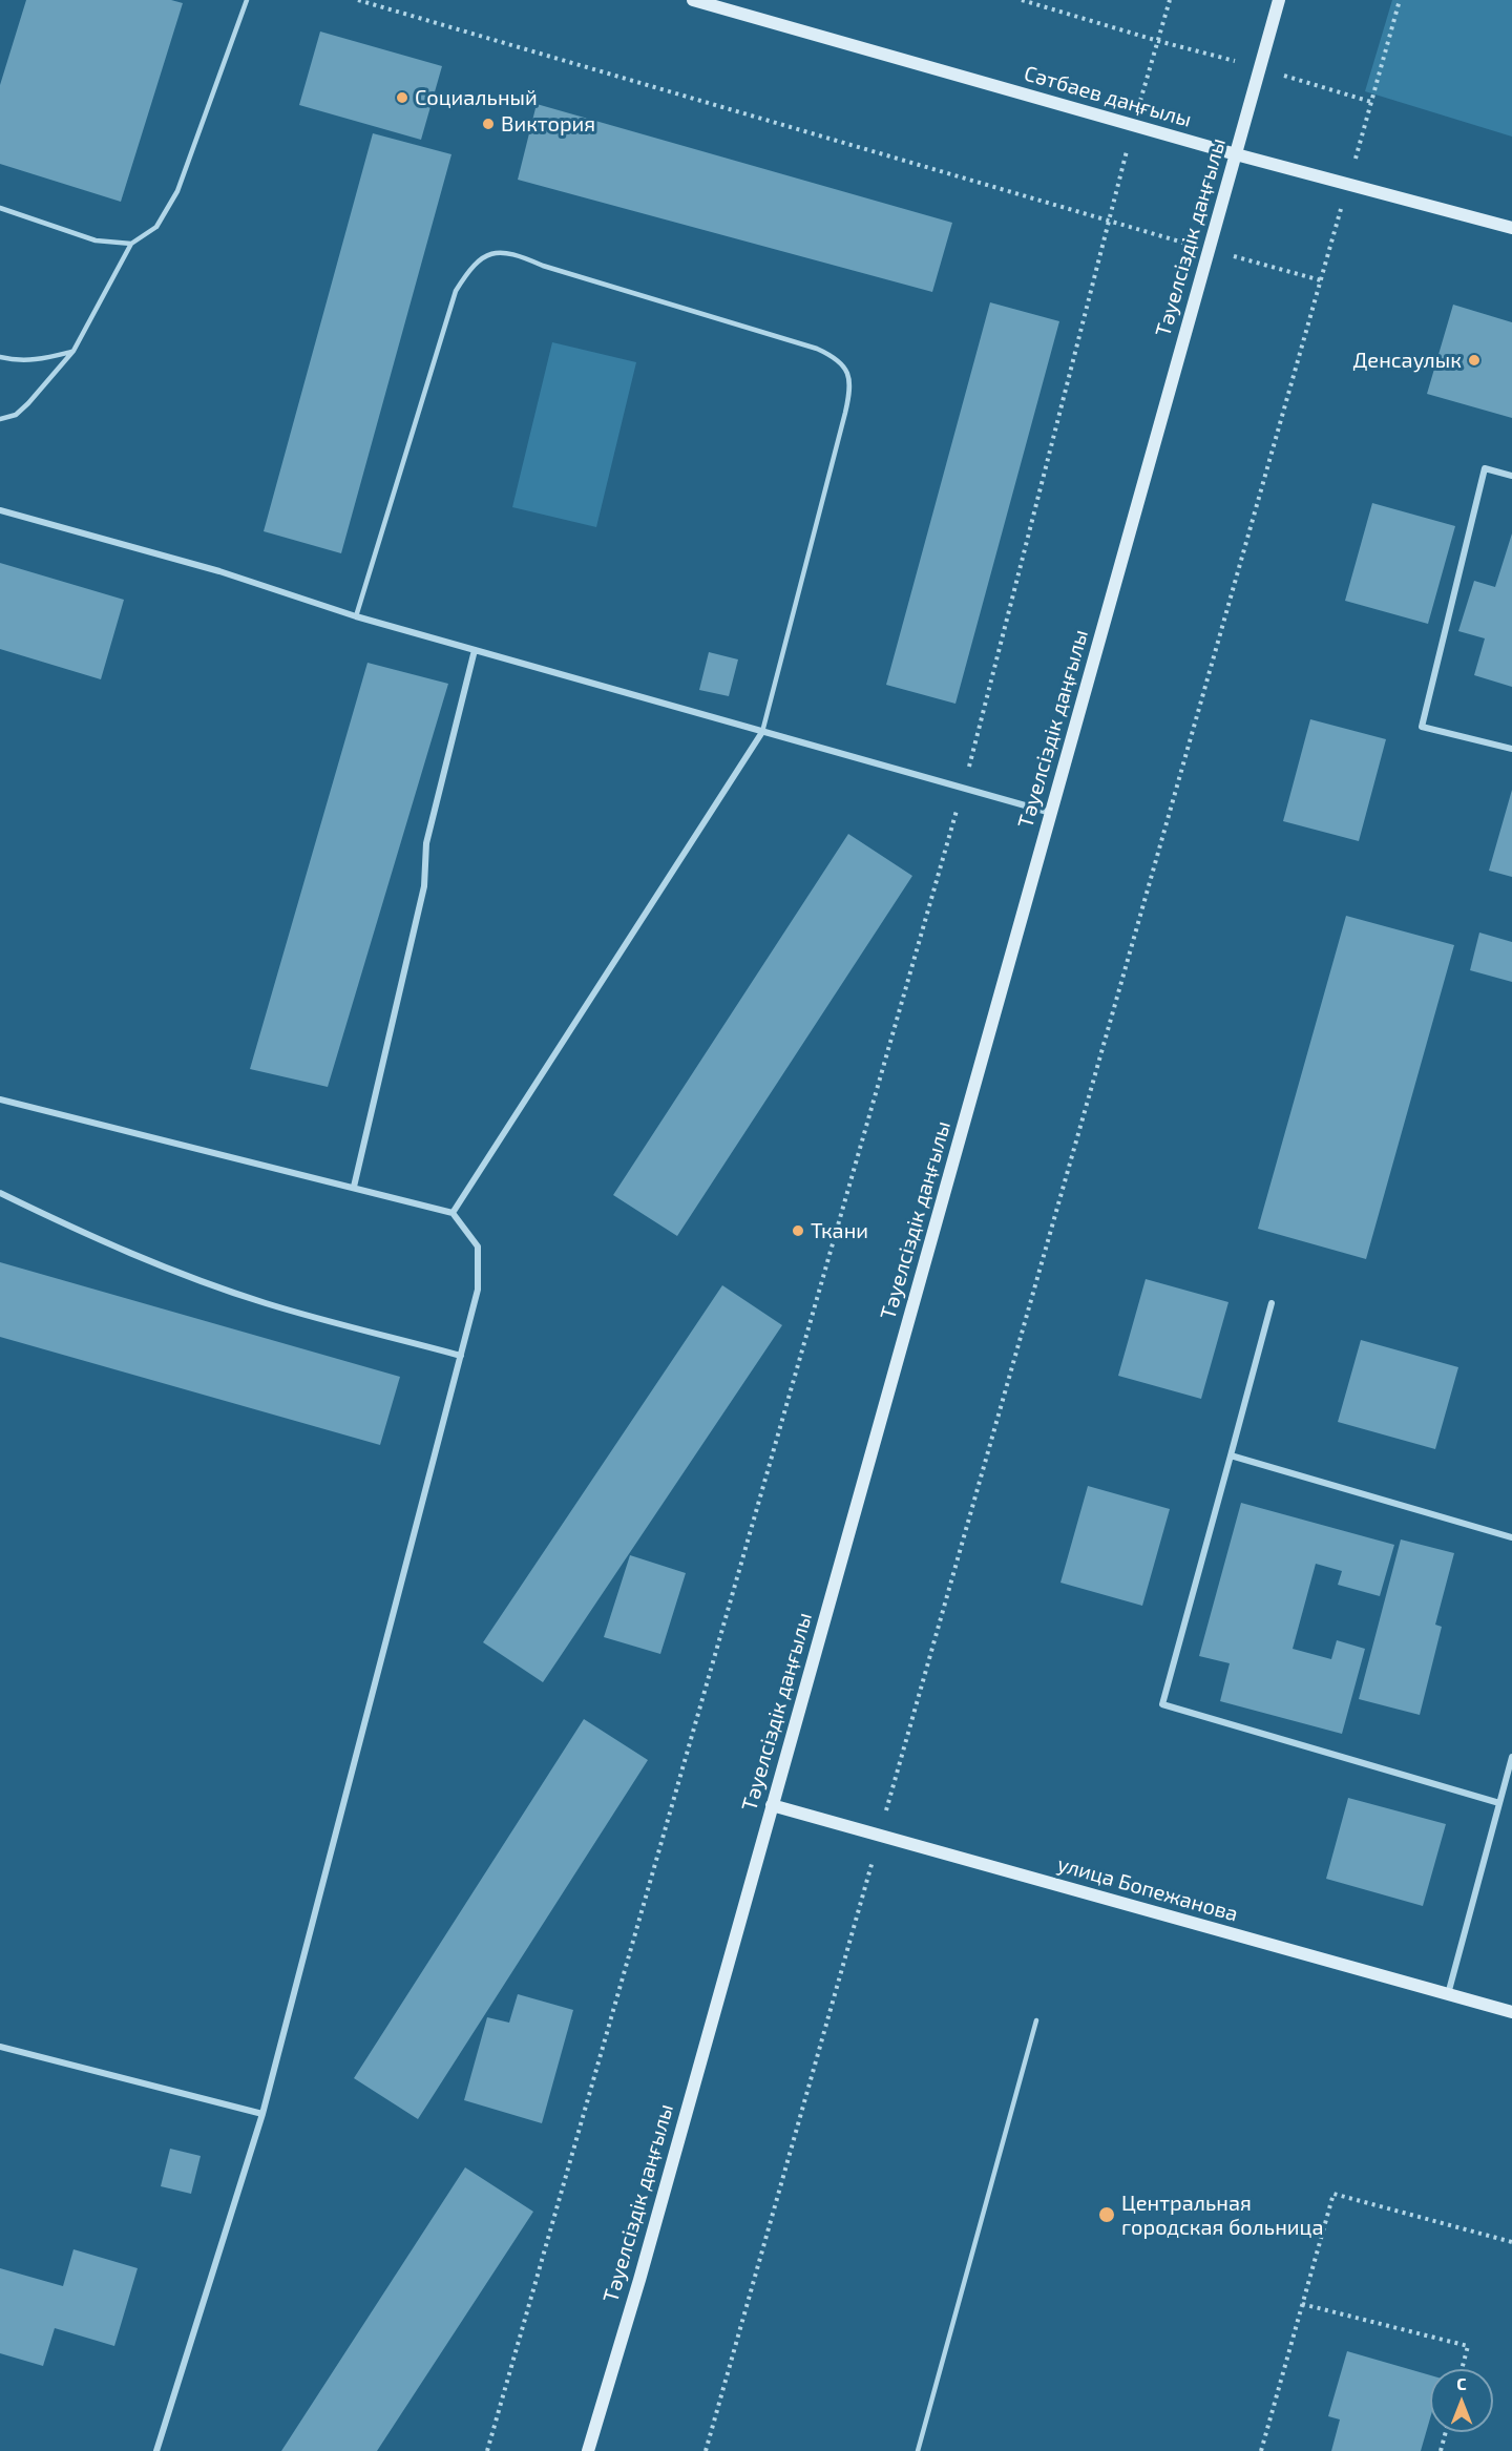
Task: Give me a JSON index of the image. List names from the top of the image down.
{
  "streets": {
    "street": ["Сәтбаев даңғылы", "Тәуелсіздік даңғылы", "улица Бопежанова"]
  },
  "crossings": [
    ["Сәтбаев даңғылы", "Тәуелсіздік даңғылы"],
    ["Тәуелсіздік даңғылы", "улица Бопежанова"]
  ],
  "places": [
    "Социальный",
    "Виктория",
    "Денсаулык",
    "Ткани",
    "Центральная городская больница"
  ],
  "north": "top"
}
